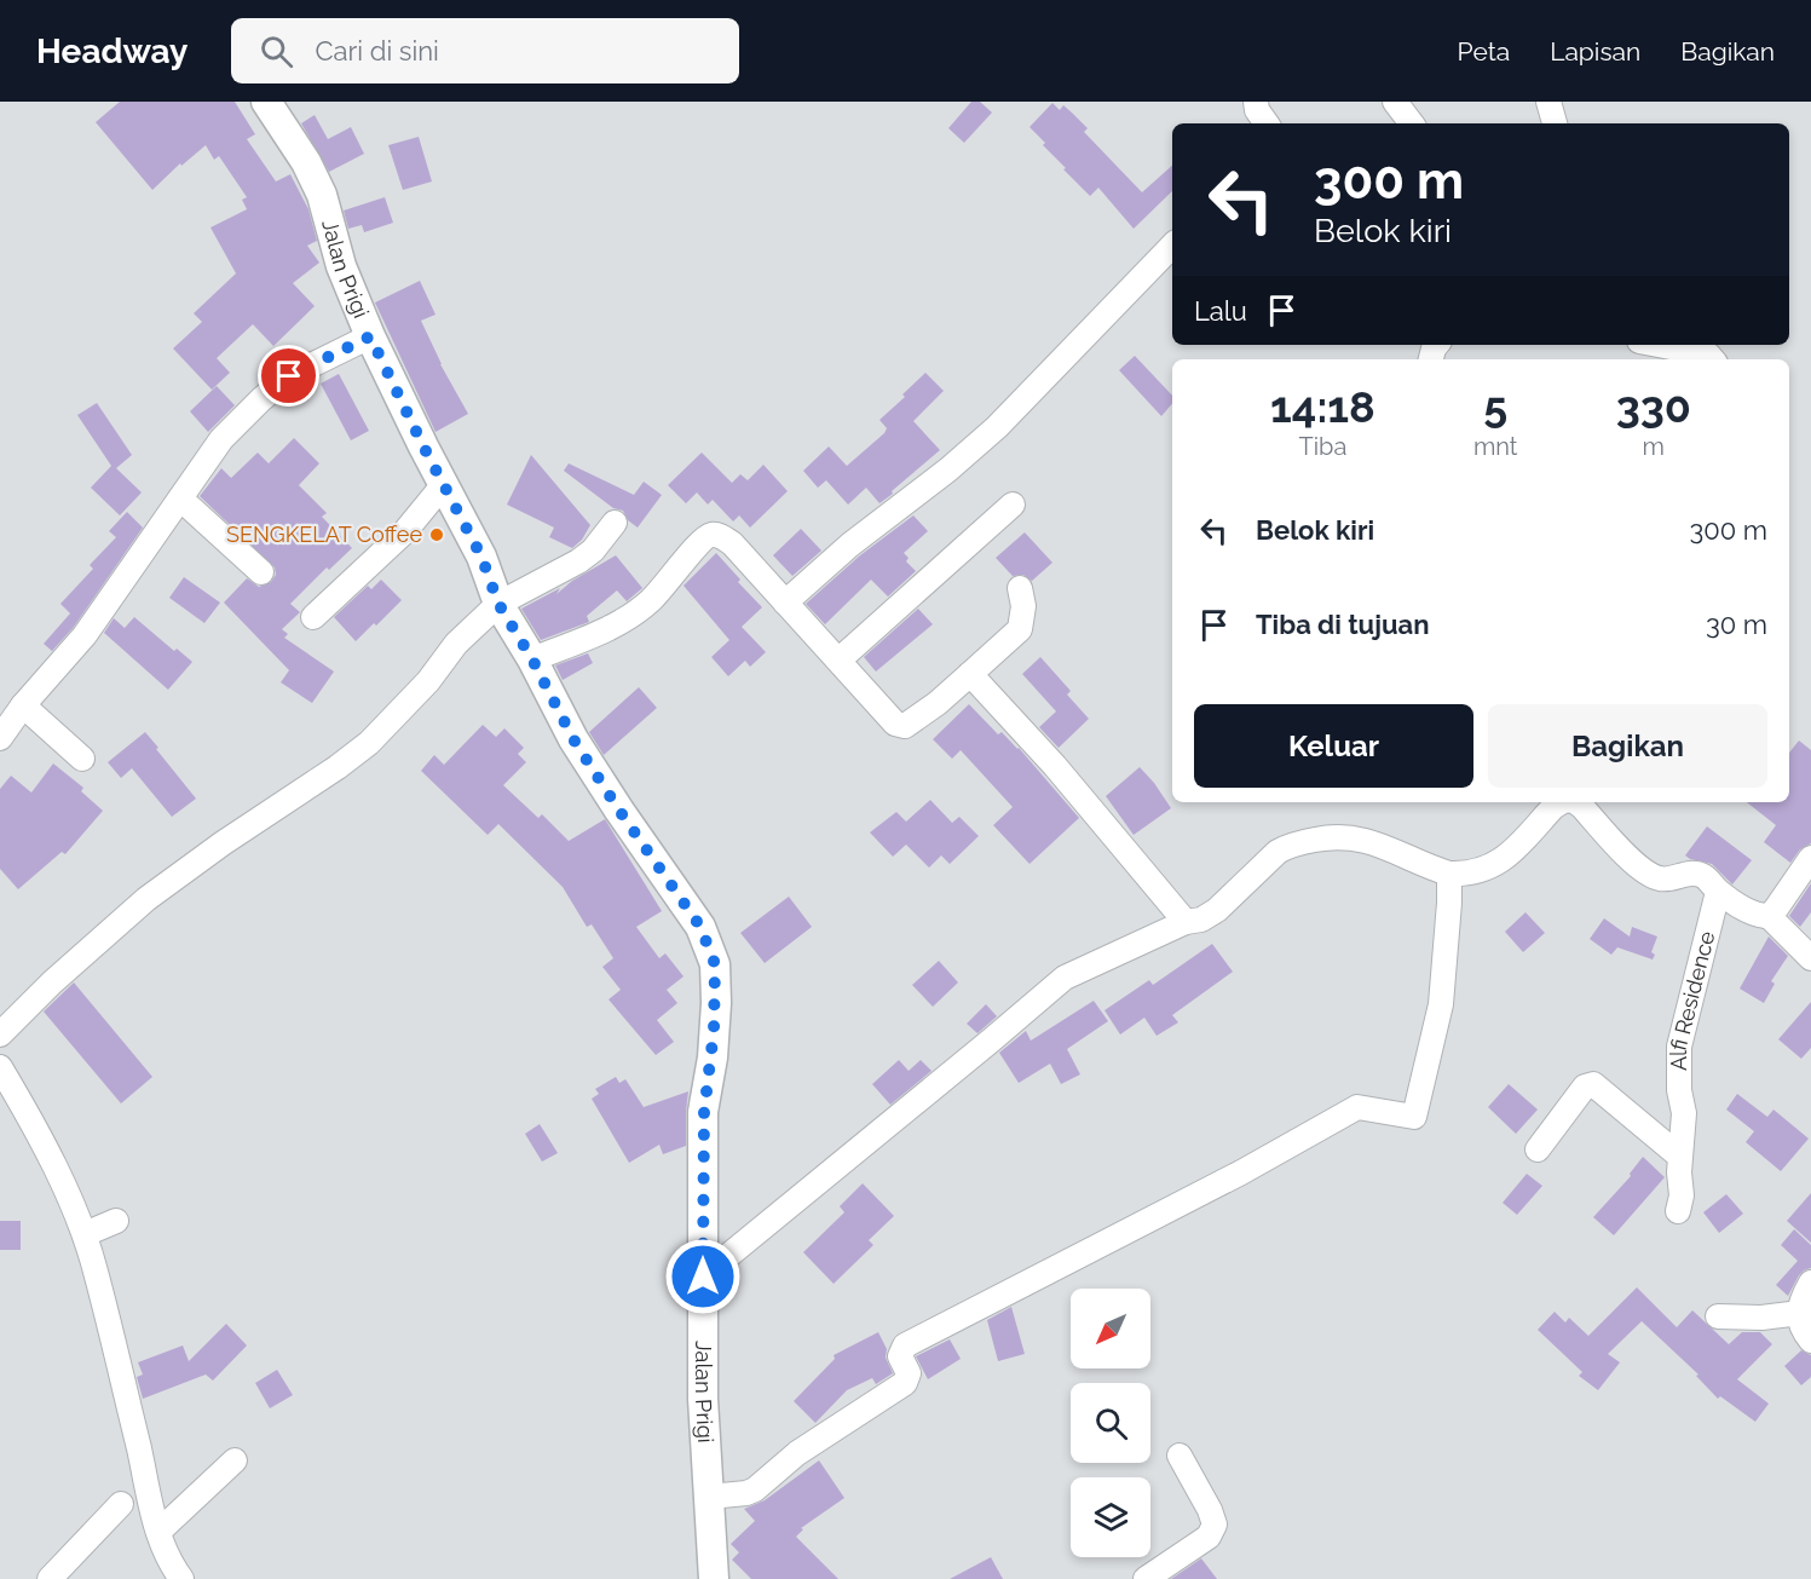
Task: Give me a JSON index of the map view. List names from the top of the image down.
{
  "streets": {
    "street": ["Jalan Prigi", "Alfi Residence"]
  },
  "places": ["SENGKELAT Coffee"],
  "north": "bottom left",
  "page": {
    "header": "Headway",
    "search": "Cari di sini",
    "nav": ["Peta", "Lapisan", "Bagikan"],
    "turn": ["300 m", "Belok kiri"],
    "then": "Lalu",
    "eta": [
      "14:18",
      "Tiba",
      "5",
      "mnt",
      "330",
      "m"
    ],
    "list": [
      {
        "name": "Belok kiri",
        "value": "300 m"
      },
      {
        "name": "Tiba di tujuan",
        "value": "30 m"
      }
    ],
    "buttons": ["Keluar", "Bagikan"]
  }
}
